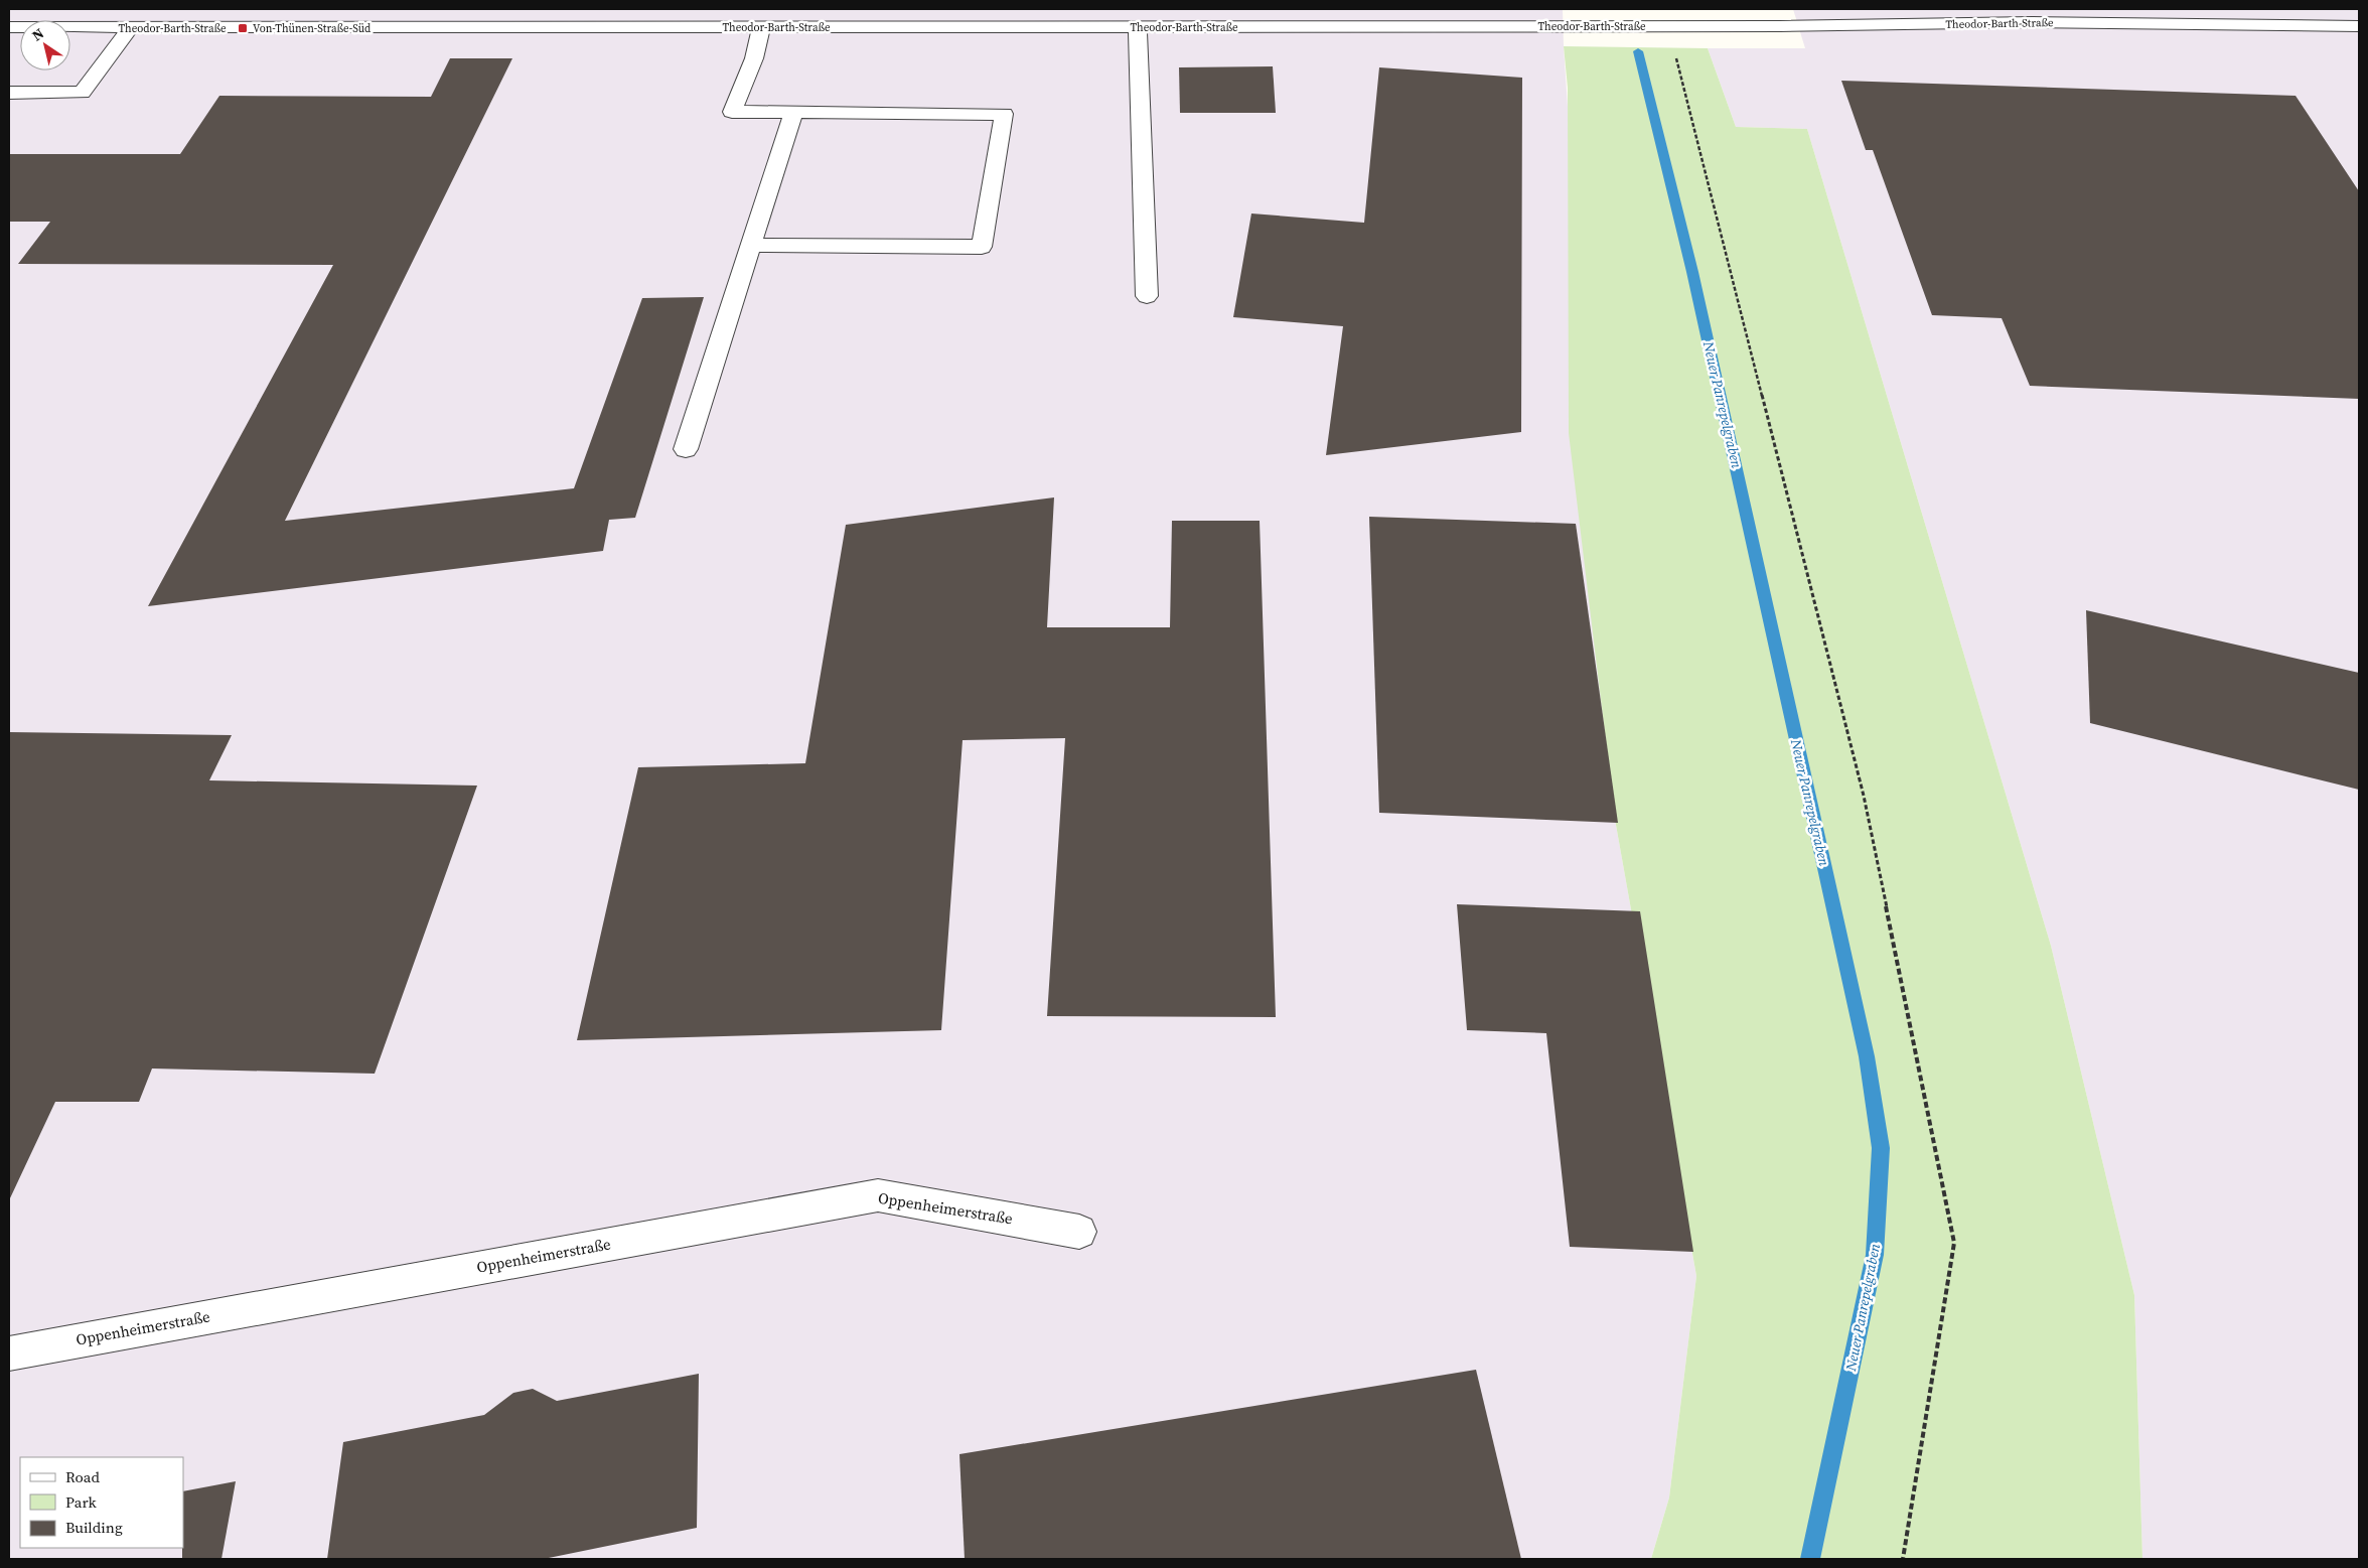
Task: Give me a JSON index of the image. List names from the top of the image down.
{
  "streets": {
    "street": ["Theodor-Barth-Straße", "Oppenheimerstraße"]
  },
  "water": ["Neuer Panrepelgraben"],
  "places": {
    "transit": ["Von-Thünen-Straße-Süd"]
  },
  "legend": ["Road", "Park", "Building"],
  "north": "top left"
}
